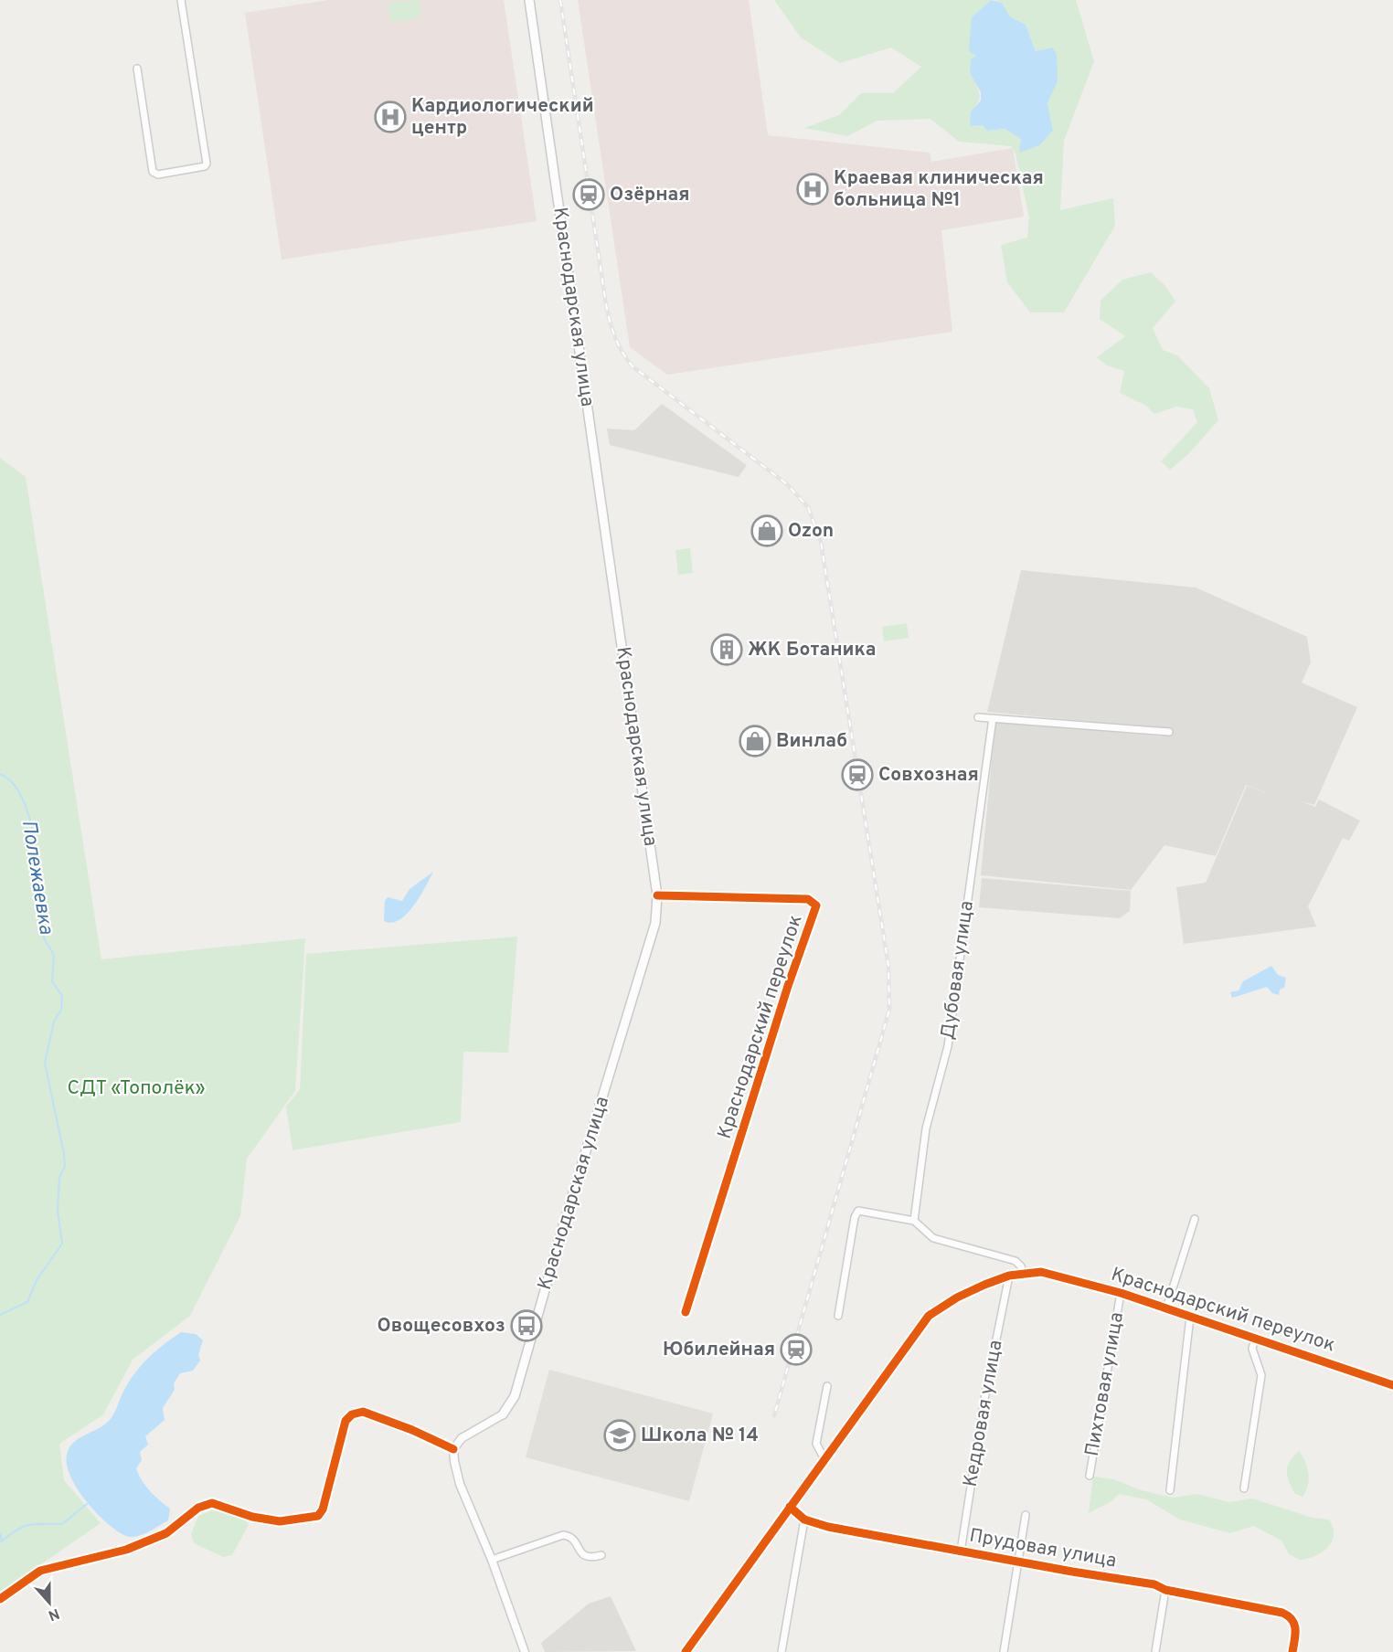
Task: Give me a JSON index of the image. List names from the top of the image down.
{
  "streets": {
    "main road": ["Краснодарская улица"],
    "street": [
      "Дубовая улица",
      "Краснодарский переулок",
      "Пихтовая улица",
      "Кедровая улица",
      "Прудовая улица"
    ]
  },
  "crossings": [
    ["Краснодарская улица", "Краснодарский переулок"],
    ["Краснодарский переулок", "Пихтовая улица"],
    ["Краснодарский переулок", "Кедровая улица"],
    ["Краснодарский переулок", "Прудовая улица"],
    ["Кедровая улица", "Прудовая улица"]
  ],
  "water": ["Полежаевка"],
  "parks": ["СДТ «Тополёк»"],
  "places": {
    "hospital": ["Кардиологический центр", "Краевая клиническая больница №1"],
    "station": ["Озёрная", "Совхозная", "Юбилейная"],
    "shop": ["Ozon", "Винлаб"],
    "building": ["ЖК Ботаника"],
    "bus stop": ["Овощесовхоз"],
    "school or university": ["Школа № 14"]
  },
  "north": "bottom"
}
